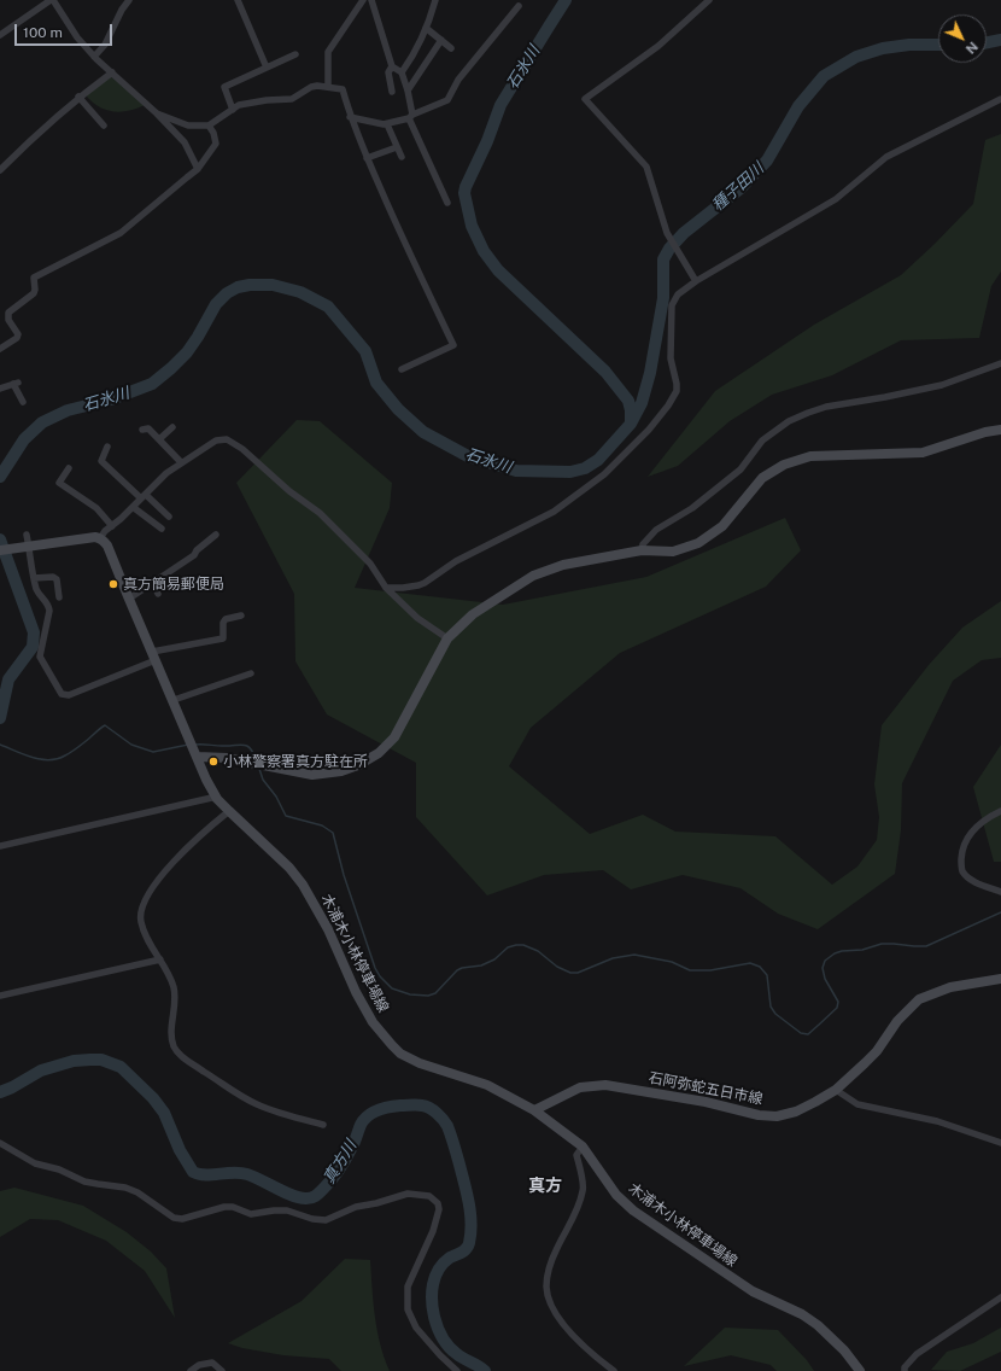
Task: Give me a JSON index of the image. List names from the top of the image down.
{
  "streets": {
    "main road": ["木浦木小林停車場線", "石阿弥蛇五日市線"]
  },
  "crossings": [
    ["木浦木小林停車場線", "石阿弥蛇五日市線"]
  ],
  "districts": ["真方"],
  "water": ["石氷川", "種子田川", "真方川"],
  "places": ["真方簡易郵便局", "小林警察署真方駐在所"],
  "scale_bar": "100 m",
  "north": "bottom right"
}
